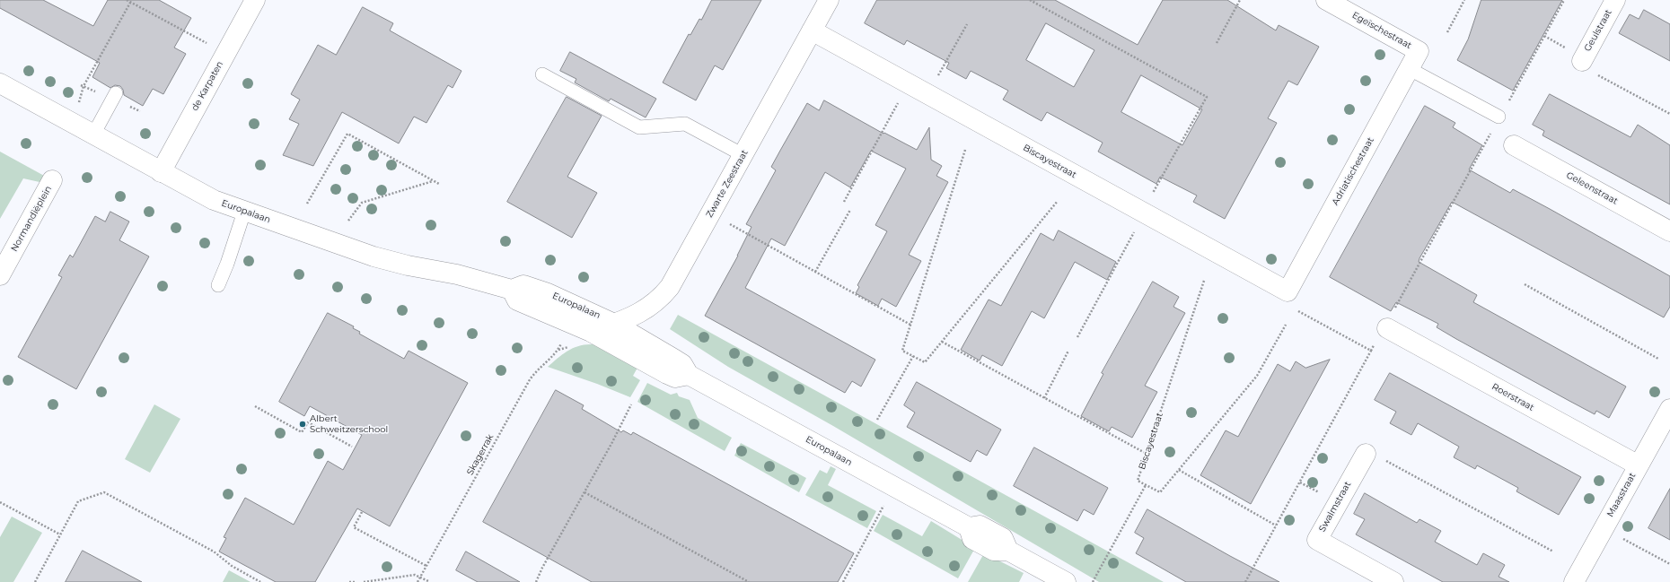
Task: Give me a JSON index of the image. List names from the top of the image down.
{
  "streets": {
    "street": [
      "Egeïschestraat",
      "Geulstraat",
      "de Karpaten",
      "Biscayestraat",
      "Adriatischestraat",
      "Zwarte Zeestraat",
      "Geleenstraat",
      "Europalaan",
      "Normandiëplein",
      "Roerstraat",
      "Maasstraat",
      "Swalmstraat"
    ],
    "path": ["Skagerrak"]
  },
  "crossings": [
    ["Egeïschestraat", "Adriatischestraat"],
    ["de Karpaten", "Europalaan"],
    ["Biscayestraat", "Adriatischestraat"],
    ["Biscayestraat", "Zwarte Zeestraat"],
    ["Zwarte Zeestraat", "Europalaan"],
    ["Roerstraat", "Maasstraat"]
  ],
  "places": ["Albert Schweitzerschool"]
}
